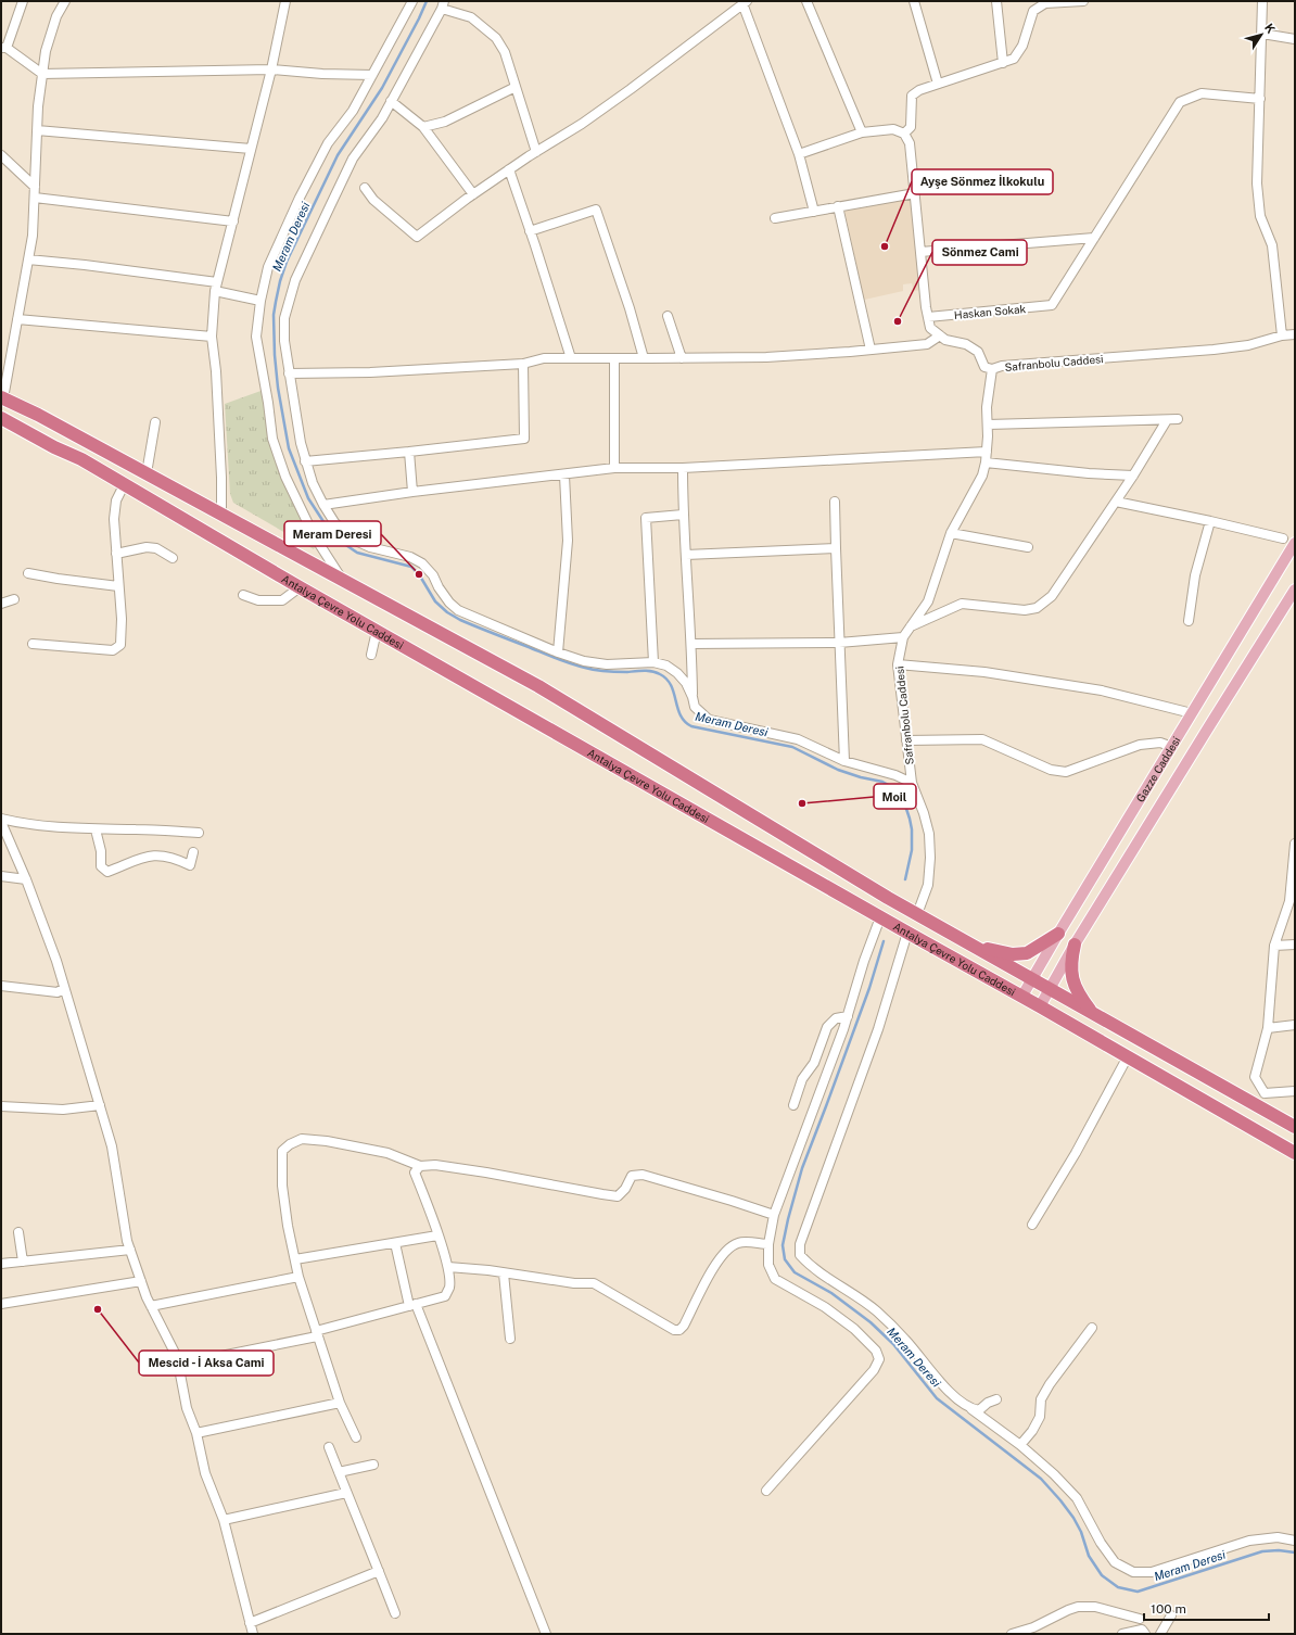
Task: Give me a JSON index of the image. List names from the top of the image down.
{
  "streets": {
    "highway": ["Antalya Çevre Yolu Caddesi"],
    "main road": ["Gazze Caddesi"],
    "street": ["Haskan Sokak", "Safranbolu Caddesi"]
  },
  "crossings": [
    ["Safranbolu Caddesi", "Antalya Çevre Yolu Caddesi"],
    ["Antalya Çevre Yolu Caddesi", "Gazze Caddesi"]
  ],
  "water": ["Meram Deresi"],
  "places": [
    "Ayşe Sönmez İlkokulu",
    "Sönmez Cami",
    "Meram Deresi",
    "Moil",
    "Mescid - İ Aksa Cami"
  ],
  "scale_bar": "100 m",
  "north": "top right"
}
